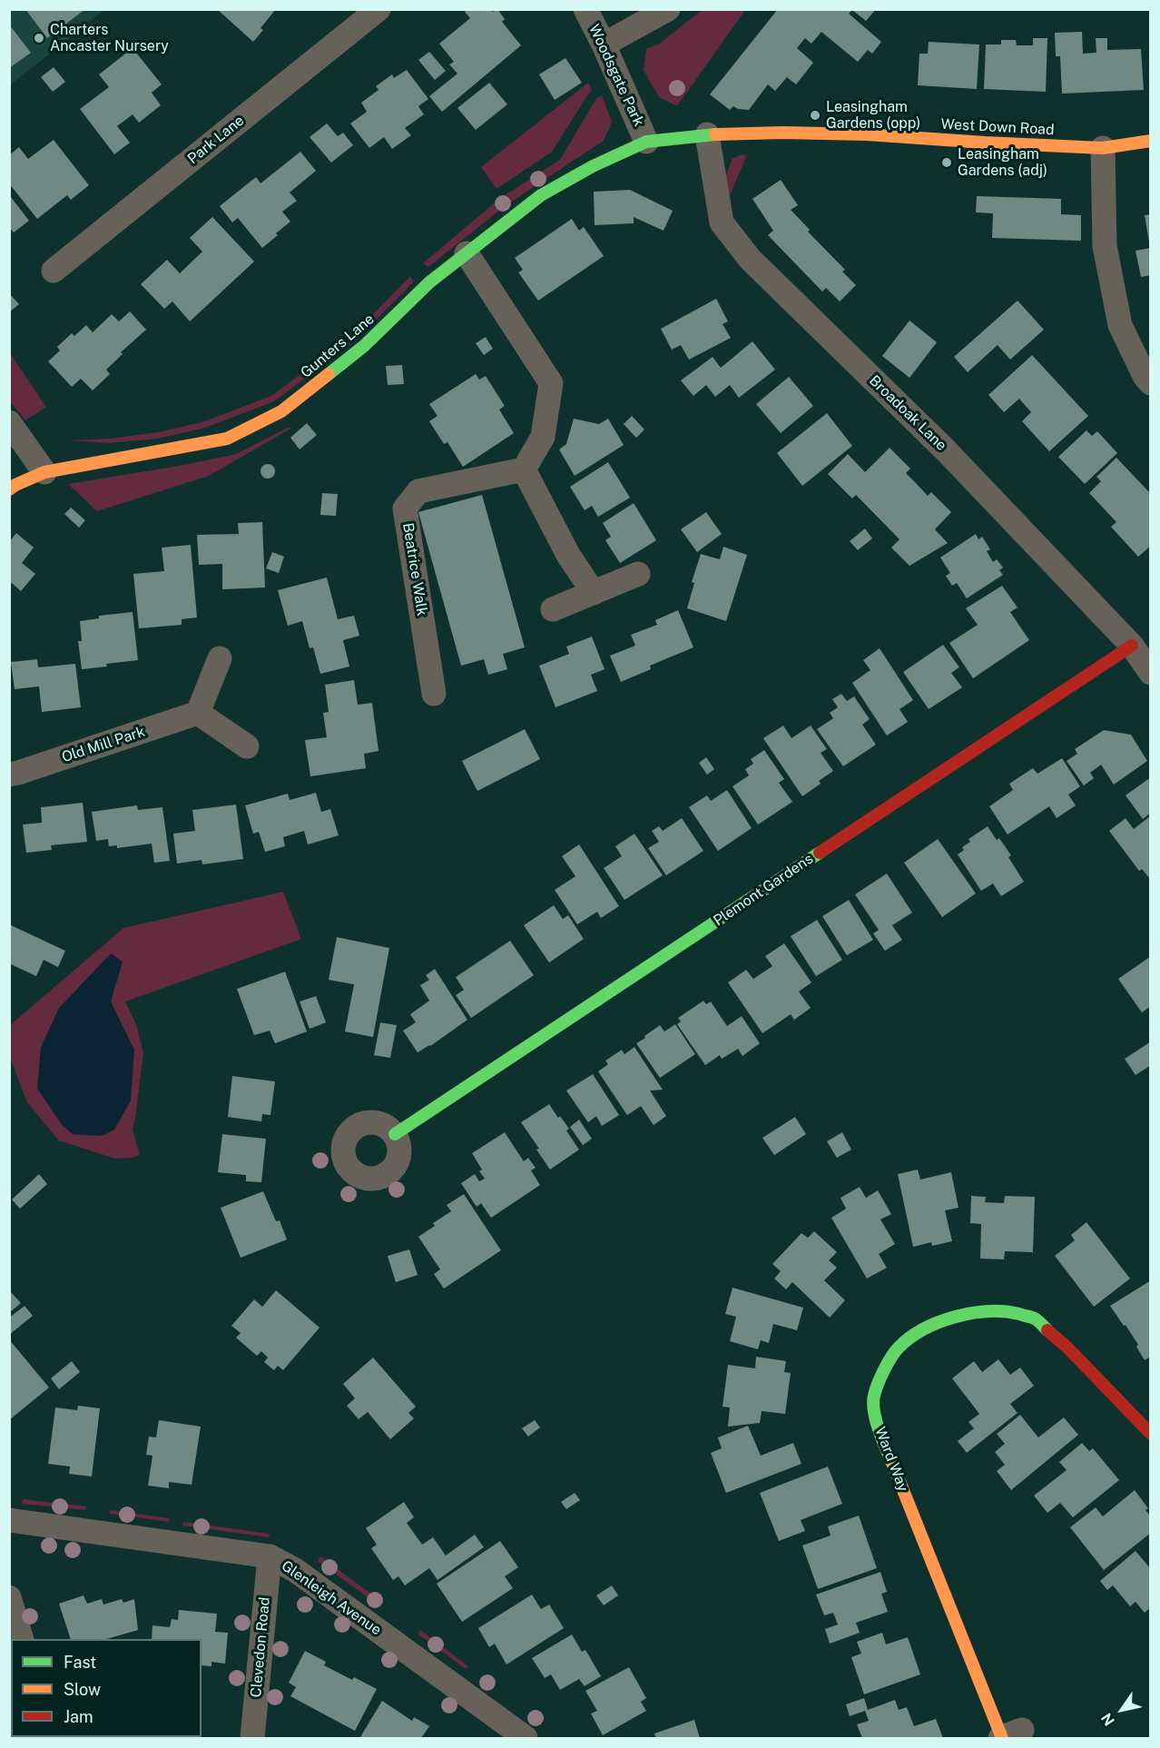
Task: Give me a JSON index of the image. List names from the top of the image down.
{
  "streets": {
    "street": [
      "Woodsgate Park",
      "West Down Road",
      "Park Lane",
      "Gunters Lane",
      "Broadoak Lane",
      "Beatrice Walk",
      "Old Mill Park",
      "Plemont Gardens",
      "Ward Way",
      "Glenleigh Avenue",
      "Clevedon Road"
    ]
  },
  "crossings": [
    ["Woodsgate Park", "West Down Road"],
    ["Woodsgate Park", "Gunters Lane"],
    ["West Down Road", "Gunters Lane"],
    ["West Down Road", "Broadoak Lane"],
    ["Broadoak Lane", "Plemont Gardens"],
    ["Glenleigh Avenue", "Clevedon Road"]
  ],
  "places": ["Charters Ancaster Nursery", "Leasingham Gardens (opp)", "Leasingham Gardens (adj)"],
  "legend": ["Fast", "Slow", "Jam"],
  "north": "bottom left"
}
